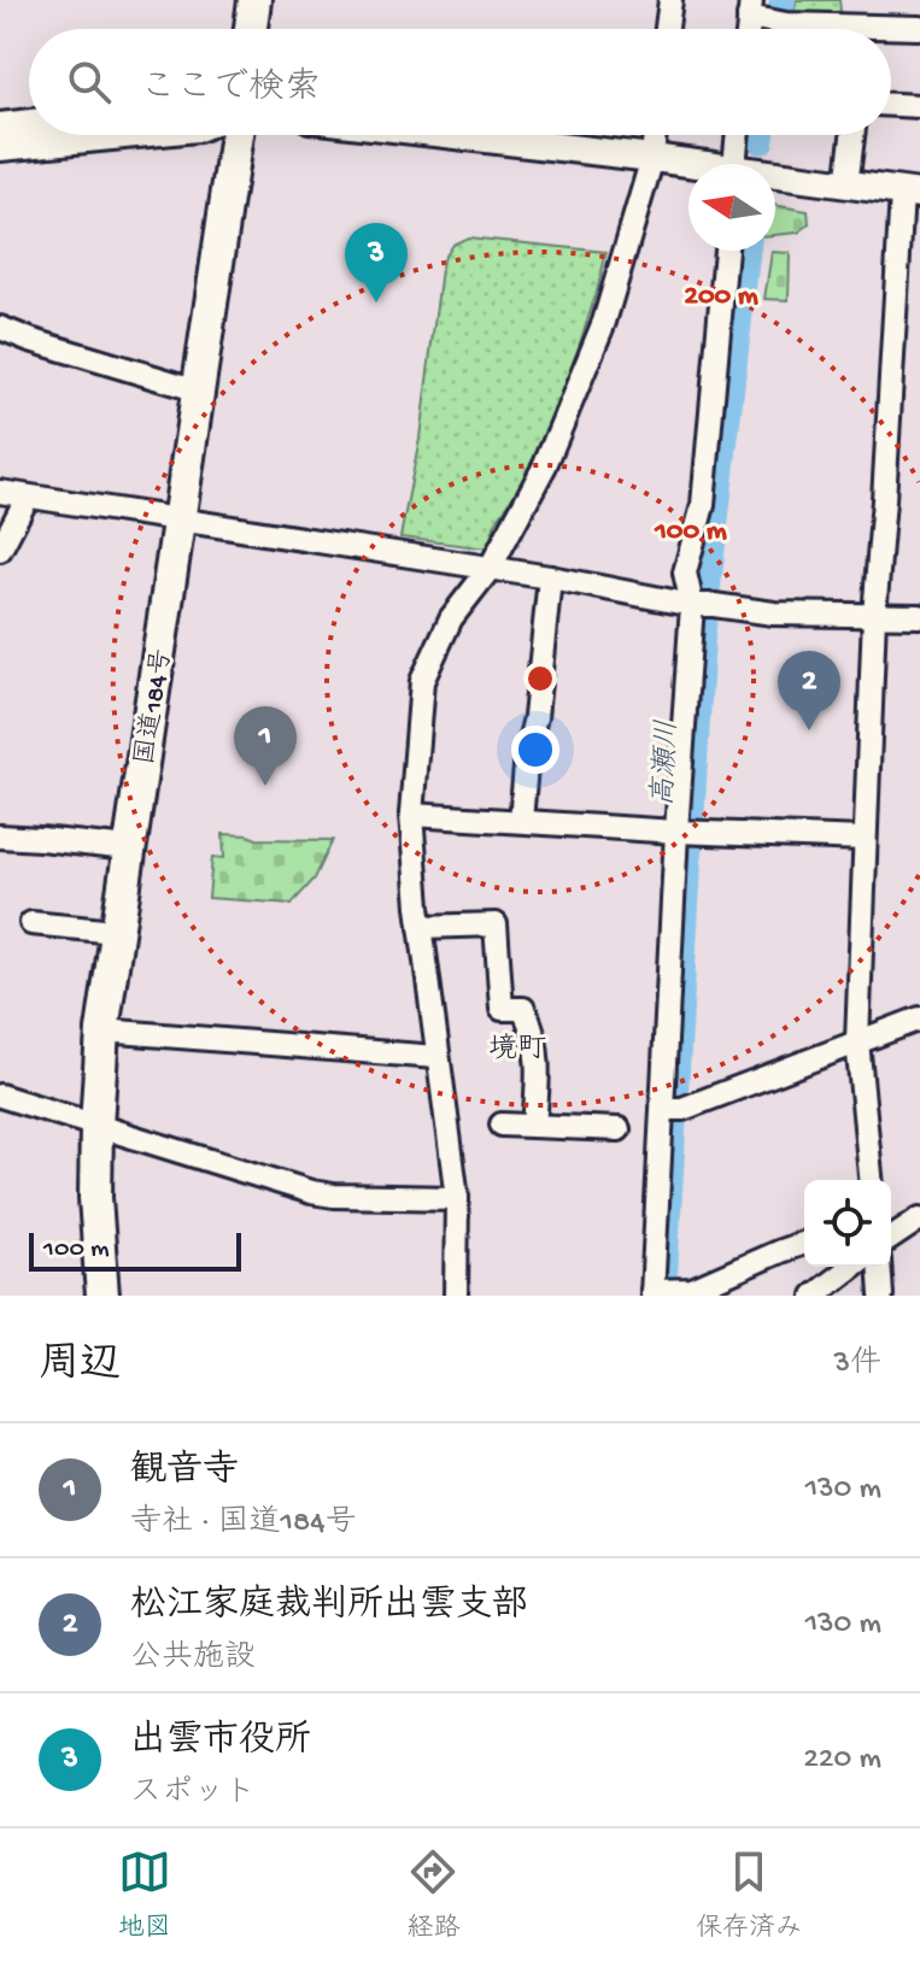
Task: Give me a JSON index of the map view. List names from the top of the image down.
{
  "streets": {
    "highway": ["国道184号"]
  },
  "districts": ["境町"],
  "water": ["高瀬川"],
  "scale_bar": "100 m",
  "north": "left",
  "page": {
    "search": "ここで検索",
    "pins": ["3", "2", "1"],
    "scale": "100 m",
    "heading": ["周辺", "3件"],
    "list": [
      {
        "mark": "1",
        "name": "観音寺",
        "note": "寺社 · 国道184号",
        "value": "130 m"
      },
      {
        "mark": "2",
        "name": "松江家庭裁判所出雲支部",
        "note": "公共施設",
        "value": "130 m"
      },
      {
        "mark": "3",
        "name": "出雲市役所",
        "note": "スポット",
        "value": "220 m"
      }
    ],
    "nav": ["地図", "経路", "保存済み"]
  },
  "rings": ["200 m", "100 m"]
}
